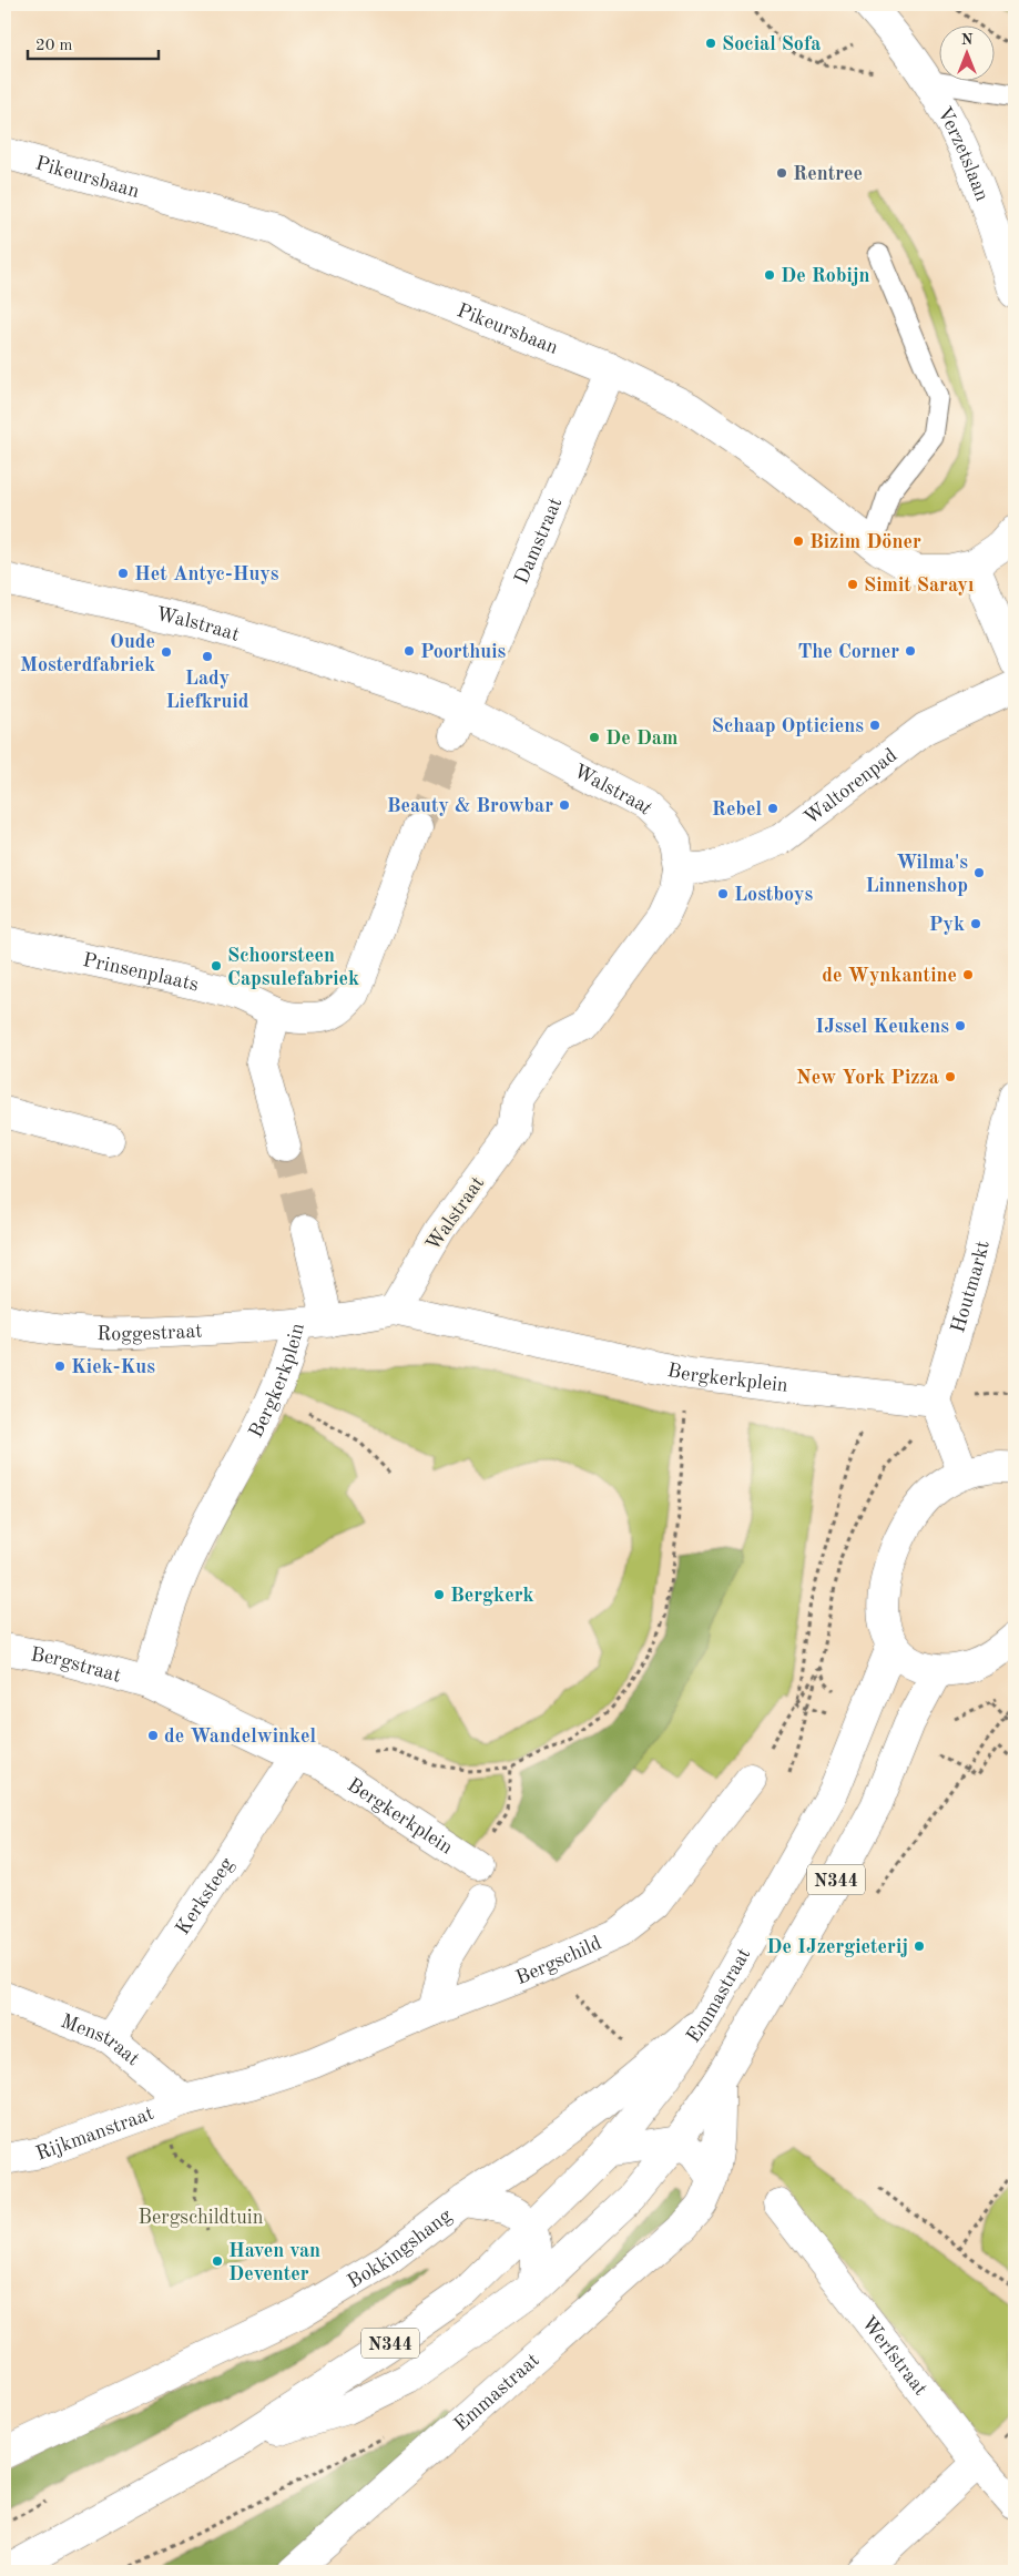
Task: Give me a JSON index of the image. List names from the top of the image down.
{
  "streets": {
    "street": [
      "Verzetslaan",
      "Pikeursbaan",
      "Damstraat",
      "Walstraat",
      "Waltorenpad",
      "Prinsenplaats",
      "Houtmarkt",
      "Roggestraat",
      "Bergkerkplein",
      "Bergstraat",
      "N344",
      "Kerksteeg",
      "Bergschild",
      "Emmastraat",
      "Menstraat",
      "Rijkmanstraat",
      "Bokkingshang",
      "Werfstraat"
    ]
  },
  "crossings": [
    ["Pikeursbaan", "Damstraat"],
    ["Damstraat", "Walstraat"],
    ["Walstraat", "Waltorenpad"],
    ["Walstraat", "Bergkerkplein"],
    ["Houtmarkt", "Bergkerkplein"],
    ["Roggestraat", "Bergkerkplein"],
    ["Bergkerkplein", "Bergstraat"],
    ["Bergkerkplein", "Kerksteeg"],
    ["Kerksteeg", "Menstraat"],
    ["Bergschild", "Menstraat"],
    ["Bergschild", "Rijkmanstraat"],
    ["Emmastraat", "Bokkingshang"],
    ["Menstraat", "Rijkmanstraat"]
  ],
  "parks": ["Bergschildtuin"],
  "places": [
    "Social Sofa",
    "Rentree",
    "De Robijn",
    "Bizim Döner",
    "Het Antyc-Huys",
    "Simit Sarayı",
    "Poorthuis",
    "The Corner",
    "Oude Mosterdfabriek",
    "Lady Liefkruid",
    "Schaap Opticiens",
    "De Dam",
    "Beauty & Browbar",
    "Rebel",
    "Wilma's Linnenshop",
    "Lostboys",
    "Pyk",
    "Schoorsteen Capsulefabriek",
    "de Wynkantine",
    "IJssel Keukens",
    "New York Pizza",
    "Kiek-Kus",
    "Bergkerk",
    "de Wandelwinkel",
    "De IJzergieterij",
    "Haven van Deventer"
  ],
  "scale_bar": "20 m",
  "north": "top"
}
